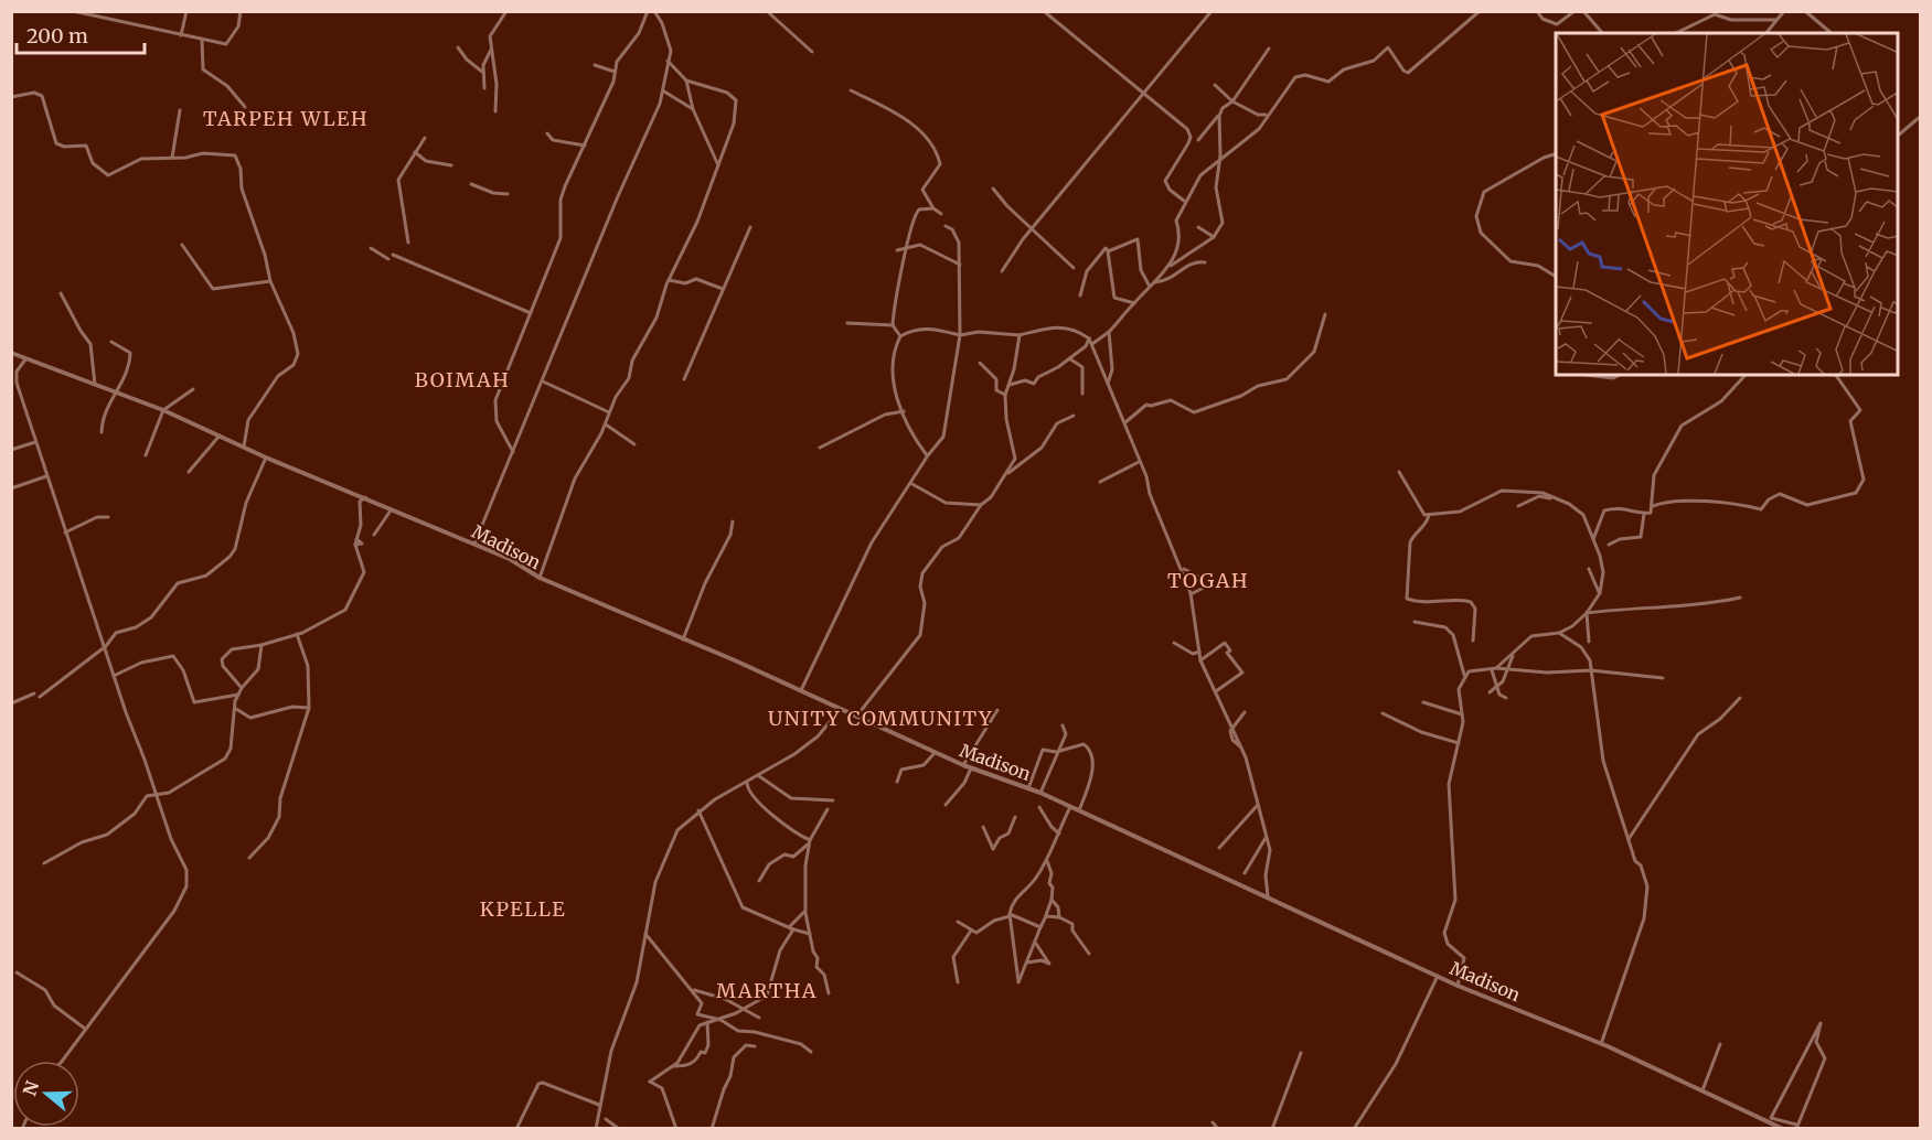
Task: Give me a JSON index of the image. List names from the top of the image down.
{
  "streets": {
    "street": ["Madison"]
  },
  "districts": [
    "TARPEH WLEH",
    "BOIMAH",
    "TOGAH",
    "UNITY COMMUNITY",
    "KPELLE",
    "MARTHA"
  ],
  "scale_bar": "200 m",
  "north": "left"
}
